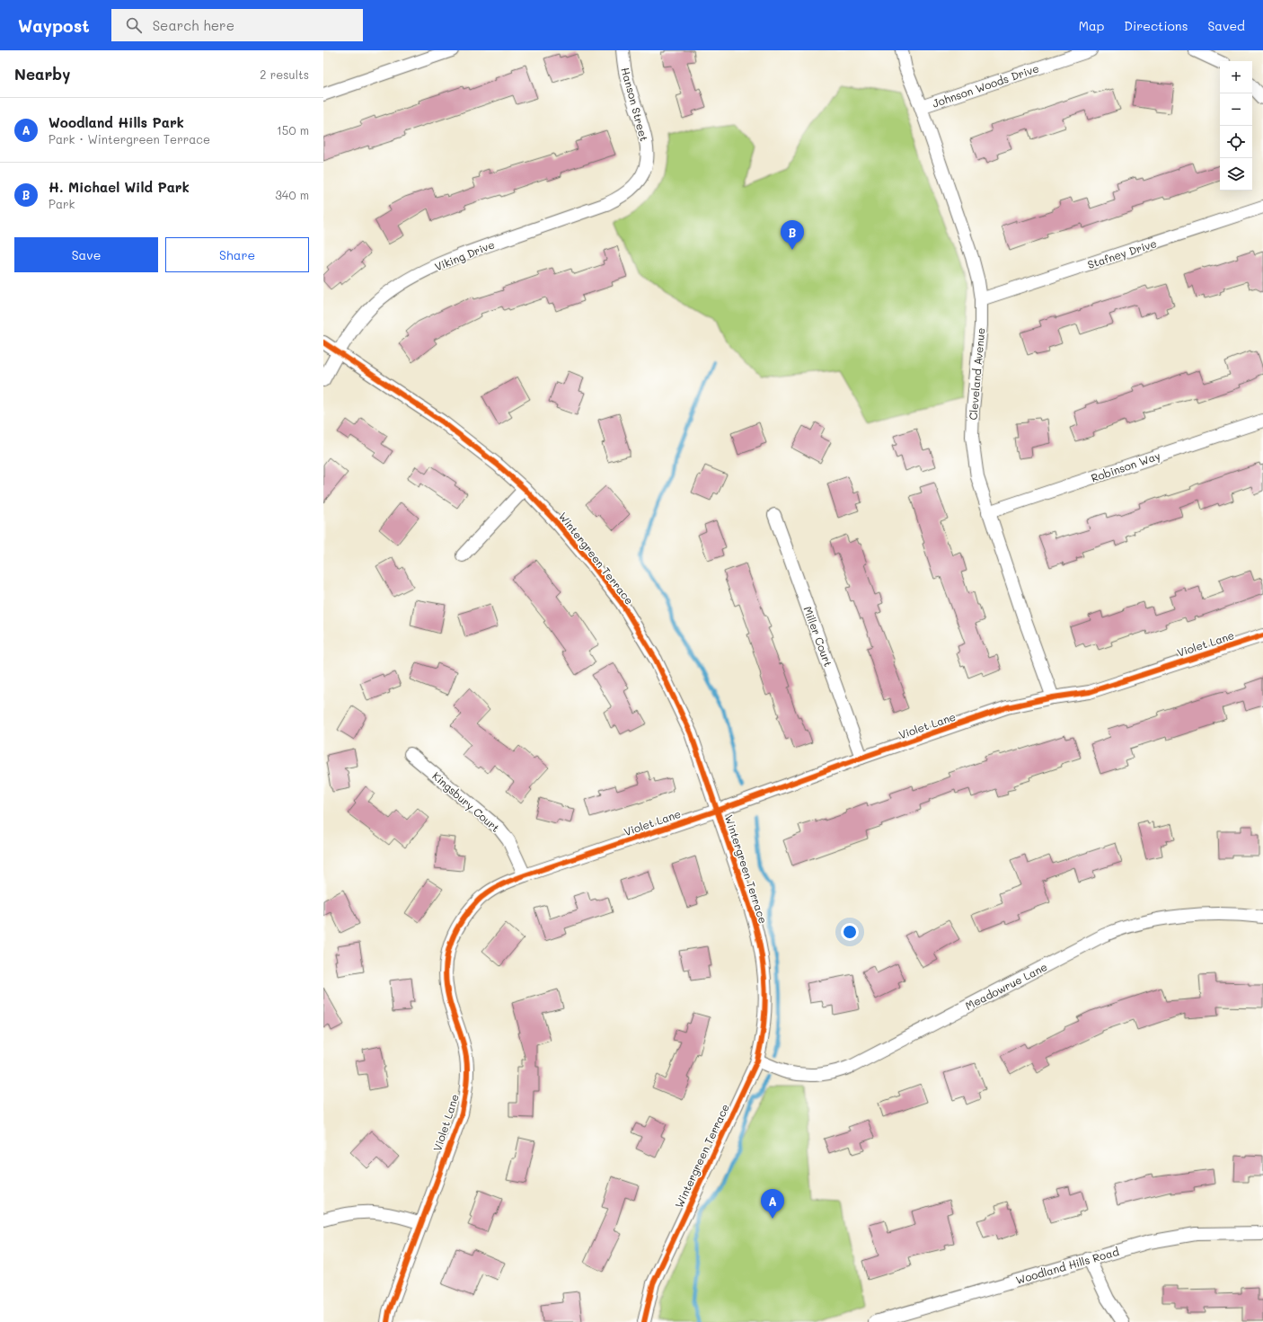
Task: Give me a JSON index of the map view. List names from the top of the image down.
{
  "streets": {
    "street": [
      "Johnson Woods Drive",
      "Hanson Street",
      "Stafney Drive",
      "Viking Drive",
      "Cleveland Avenue",
      "Robinson Way",
      "Wintergreen Terrace",
      "Miller Court",
      "Violet Lane",
      "Kingsbury Court",
      "Meadowrue Lane",
      "Woodland Hills Road"
    ]
  },
  "crossings": [
    ["Johnson Woods Drive", "Cleveland Avenue"],
    ["Hanson Street", "Viking Drive"],
    ["Stafney Drive", "Cleveland Avenue"],
    ["Viking Drive", "Wintergreen Terrace"],
    ["Cleveland Avenue", "Robinson Way"],
    ["Cleveland Avenue", "Violet Lane"],
    ["Wintergreen Terrace", "Violet Lane"],
    ["Wintergreen Terrace", "Meadowrue Lane"],
    ["Miller Court", "Violet Lane"],
    ["Violet Lane", "Kingsbury Court"]
  ],
  "page": {
    "header": "Waypost",
    "search": "Search here",
    "nav": ["Map", "Directions", "Saved"],
    "heading": ["Nearby", "2 results"],
    "map_buttons": ["+", "−"],
    "list": [
      {
        "mark": "A",
        "name": "Woodland Hills Park",
        "note": "Park · Wintergreen Terrace",
        "value": "150 m"
      },
      {
        "mark": "B",
        "name": "H. Michael Wild Park",
        "note": "Park",
        "value": "340 m"
      }
    ],
    "pins": ["B", "A"],
    "buttons": ["Save", "Share"]
  }
}
